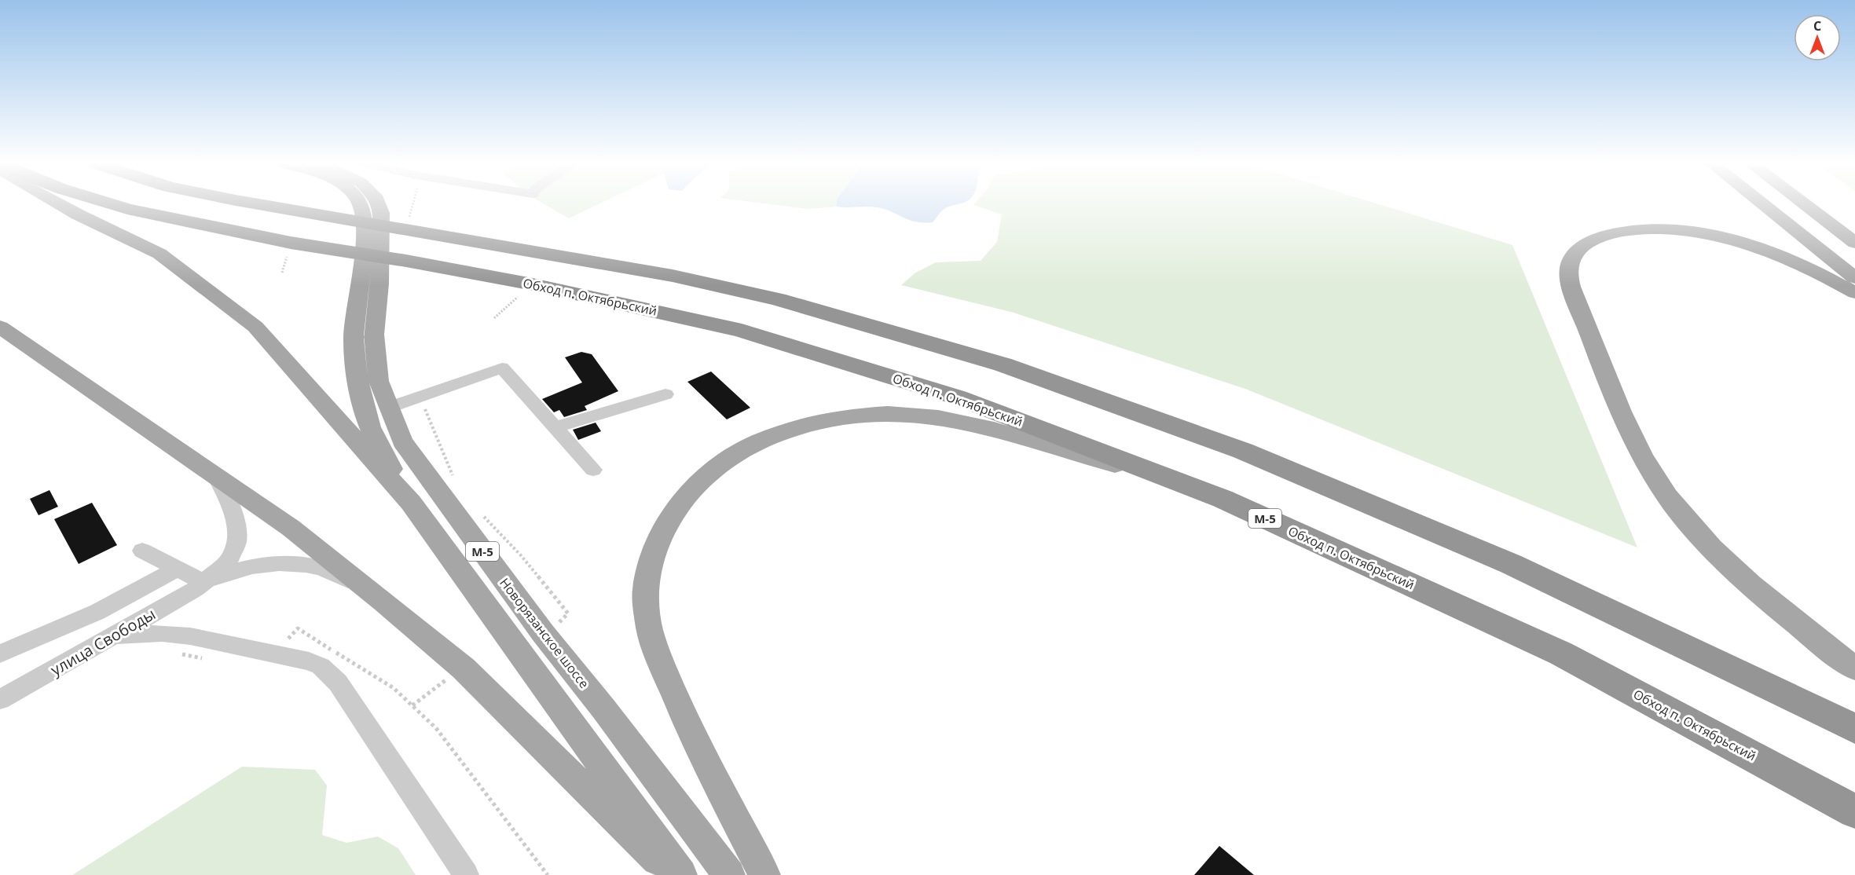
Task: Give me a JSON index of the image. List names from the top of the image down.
{
  "streets": {
    "highway": ["Обход п. Октябрьский", "М-5"],
    "main road": ["Новорязанское шоссе"],
    "street": ["улица Свободы"]
  },
  "north": "top"
}
